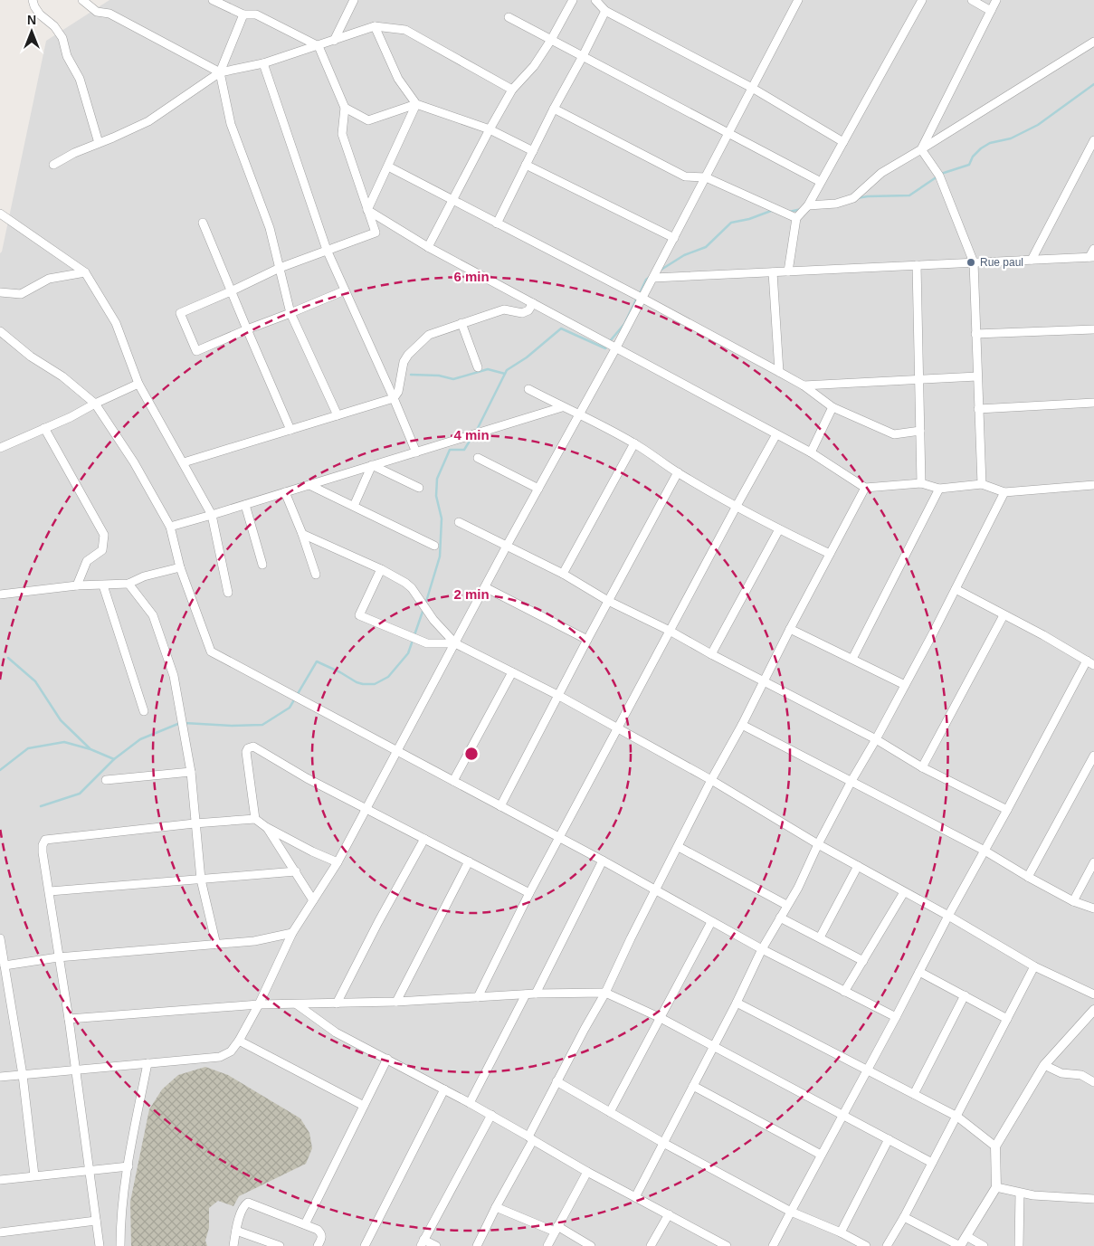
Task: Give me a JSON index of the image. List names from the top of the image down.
{
  "places": ["Rue paul"],
  "north": "top",
  "rings": ["6 min", "4 min", "2 min"]
}
